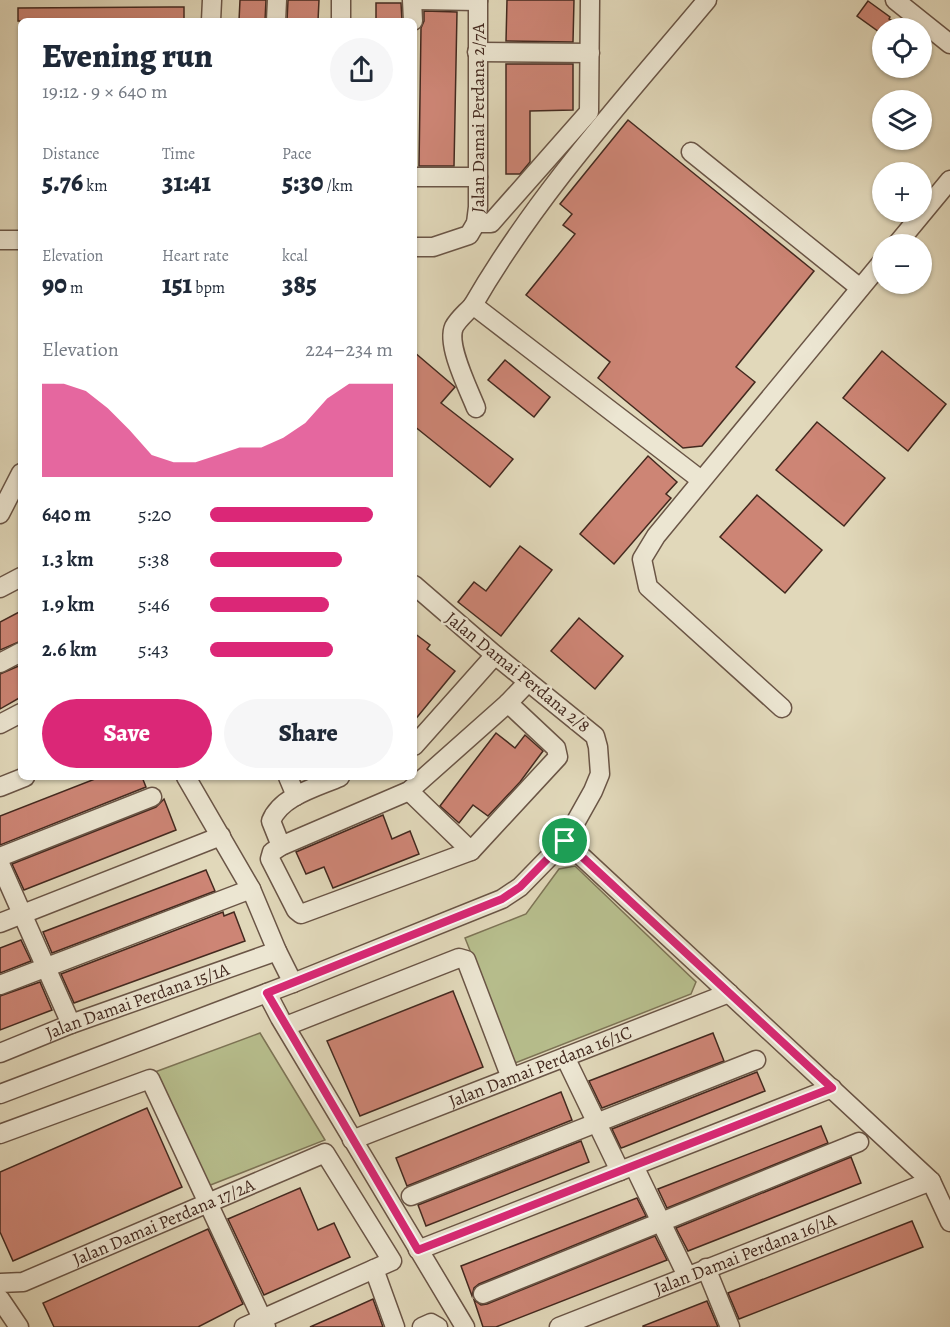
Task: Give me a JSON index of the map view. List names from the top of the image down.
{
  "streets": {
    "street": [
      "Jalan Damai Perdana 2/7A",
      "Jalan Damai Perdana 2/8",
      "Jalan Damai Perdana 15/1A",
      "Jalan Damai Perdana 16/1C",
      "Jalan Damai Perdana 17/2A",
      "Jalan Damai Perdana 16/1A"
    ]
  },
  "page": {
    "map_buttons": ["+", "−"],
    "heading": ["Evening run", "19:12 · 9 × 640 m"],
    "stats": [
      ["Distance", "5.76 km"],
      ["Time", "31:41"],
      ["Pace", "5:30 /km"],
      ["Elevation", "90 m"],
      ["Heart rate", "151 bpm"],
      ["kcal", "385"]
    ],
    "chart": ["Elevation", "224–234 m"],
    "list": [
      {
        "name": "640 m",
        "note": "5:20"
      },
      {
        "name": "1.3 km",
        "note": "5:38"
      },
      {
        "name": "1.9 km",
        "note": "5:46"
      },
      {
        "name": "2.6 km",
        "note": "5:43"
      }
    ],
    "buttons": ["Save", "Share"]
  }
}
